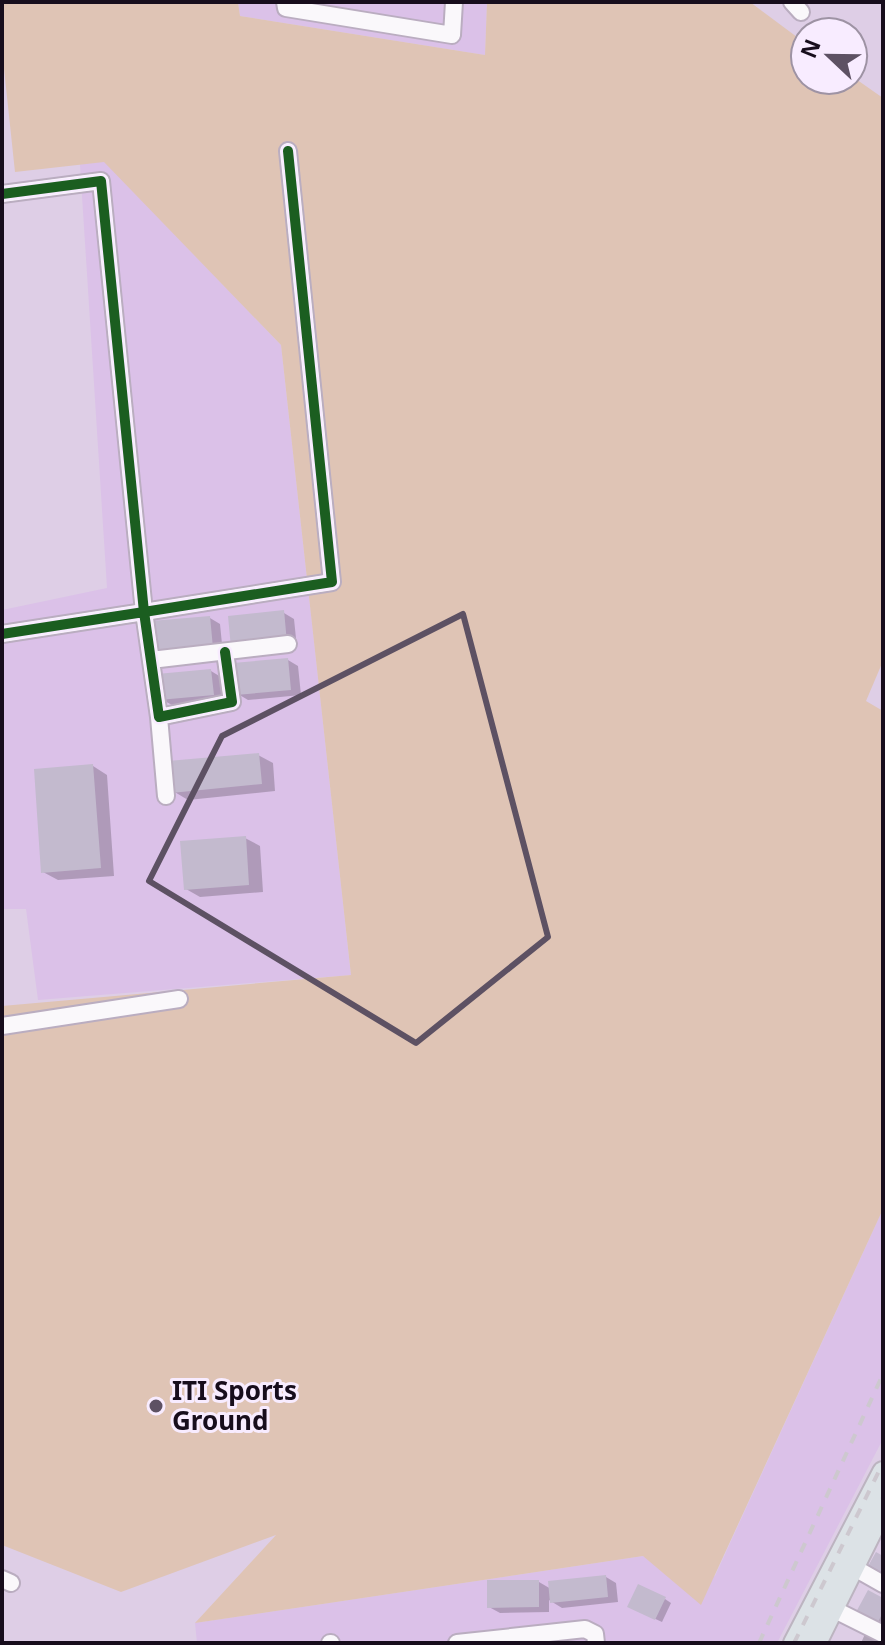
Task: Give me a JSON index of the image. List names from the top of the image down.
{
  "places": ["ITI Sports Ground"],
  "north": "left"
}
